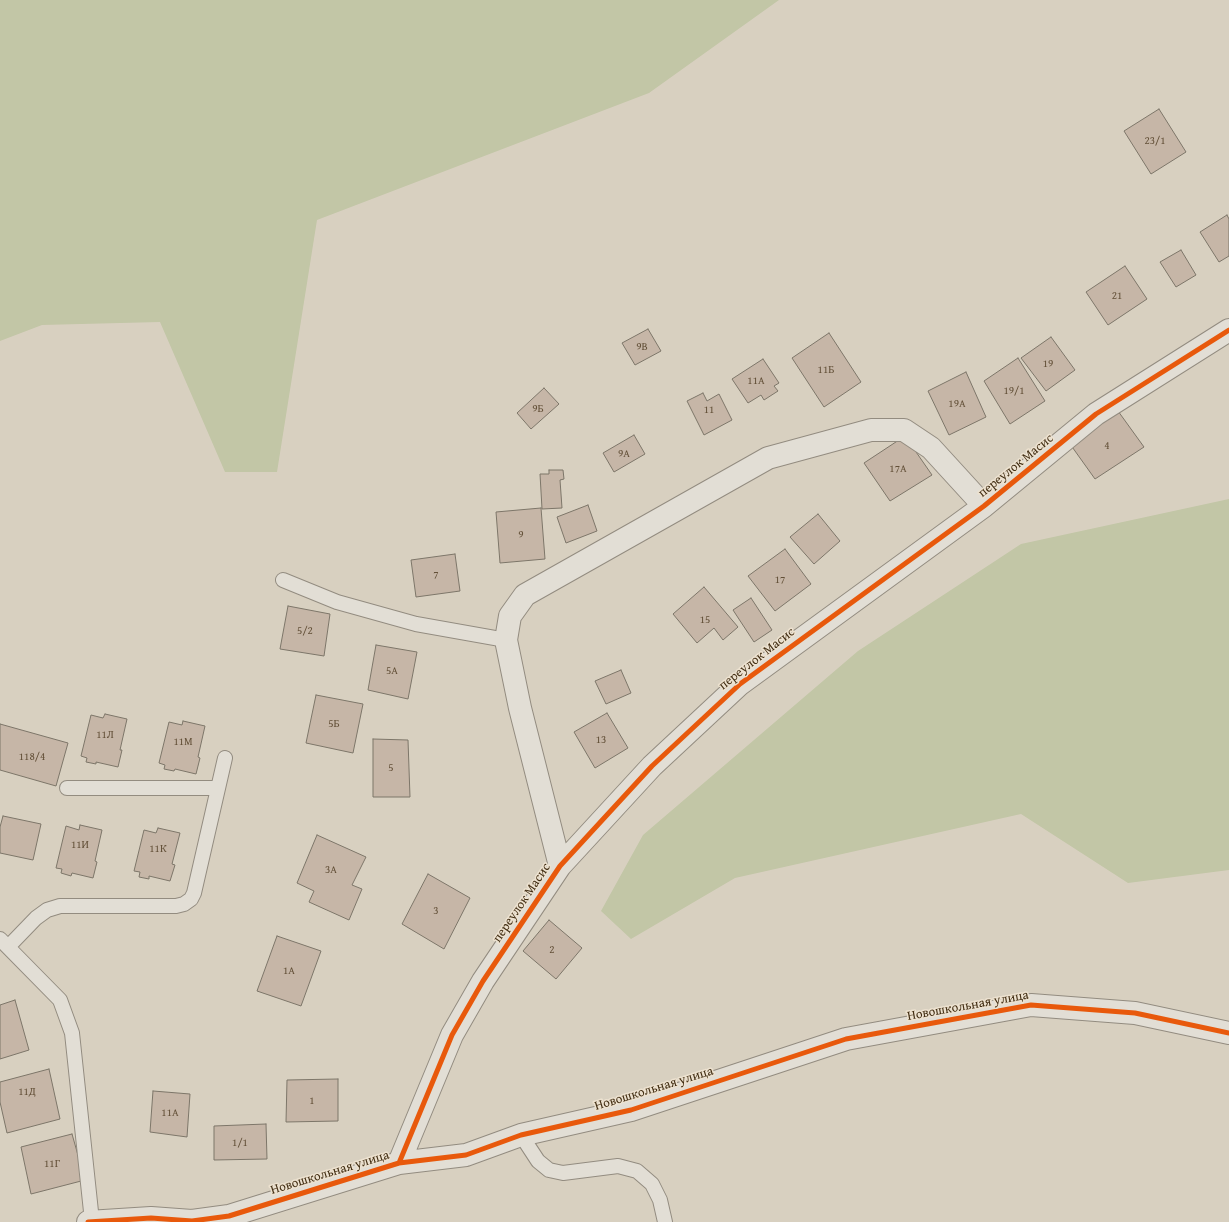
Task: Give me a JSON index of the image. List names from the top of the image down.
{
  "streets": {
    "street": ["переулок Масис", "Новошкольная улица"]
  },
  "crossings": [
    ["переулок Масис", "Новошкольная улица"]
  ],
  "house_numbers": [
    "23/1",
    "21",
    "9В",
    "19",
    "11Б",
    "11А",
    "19/1",
    "19А",
    "9Б",
    "11",
    "4",
    "9А",
    "17А",
    "9",
    "7",
    "17",
    "15",
    "5/2",
    "5А",
    "5Б",
    "11Л",
    "13",
    "11М",
    "118/4",
    "5",
    "11И",
    "11К",
    "3А",
    "3",
    "2",
    "1А",
    "11Д",
    "1",
    "11А",
    "1/1",
    "11Г"
  ]
}
